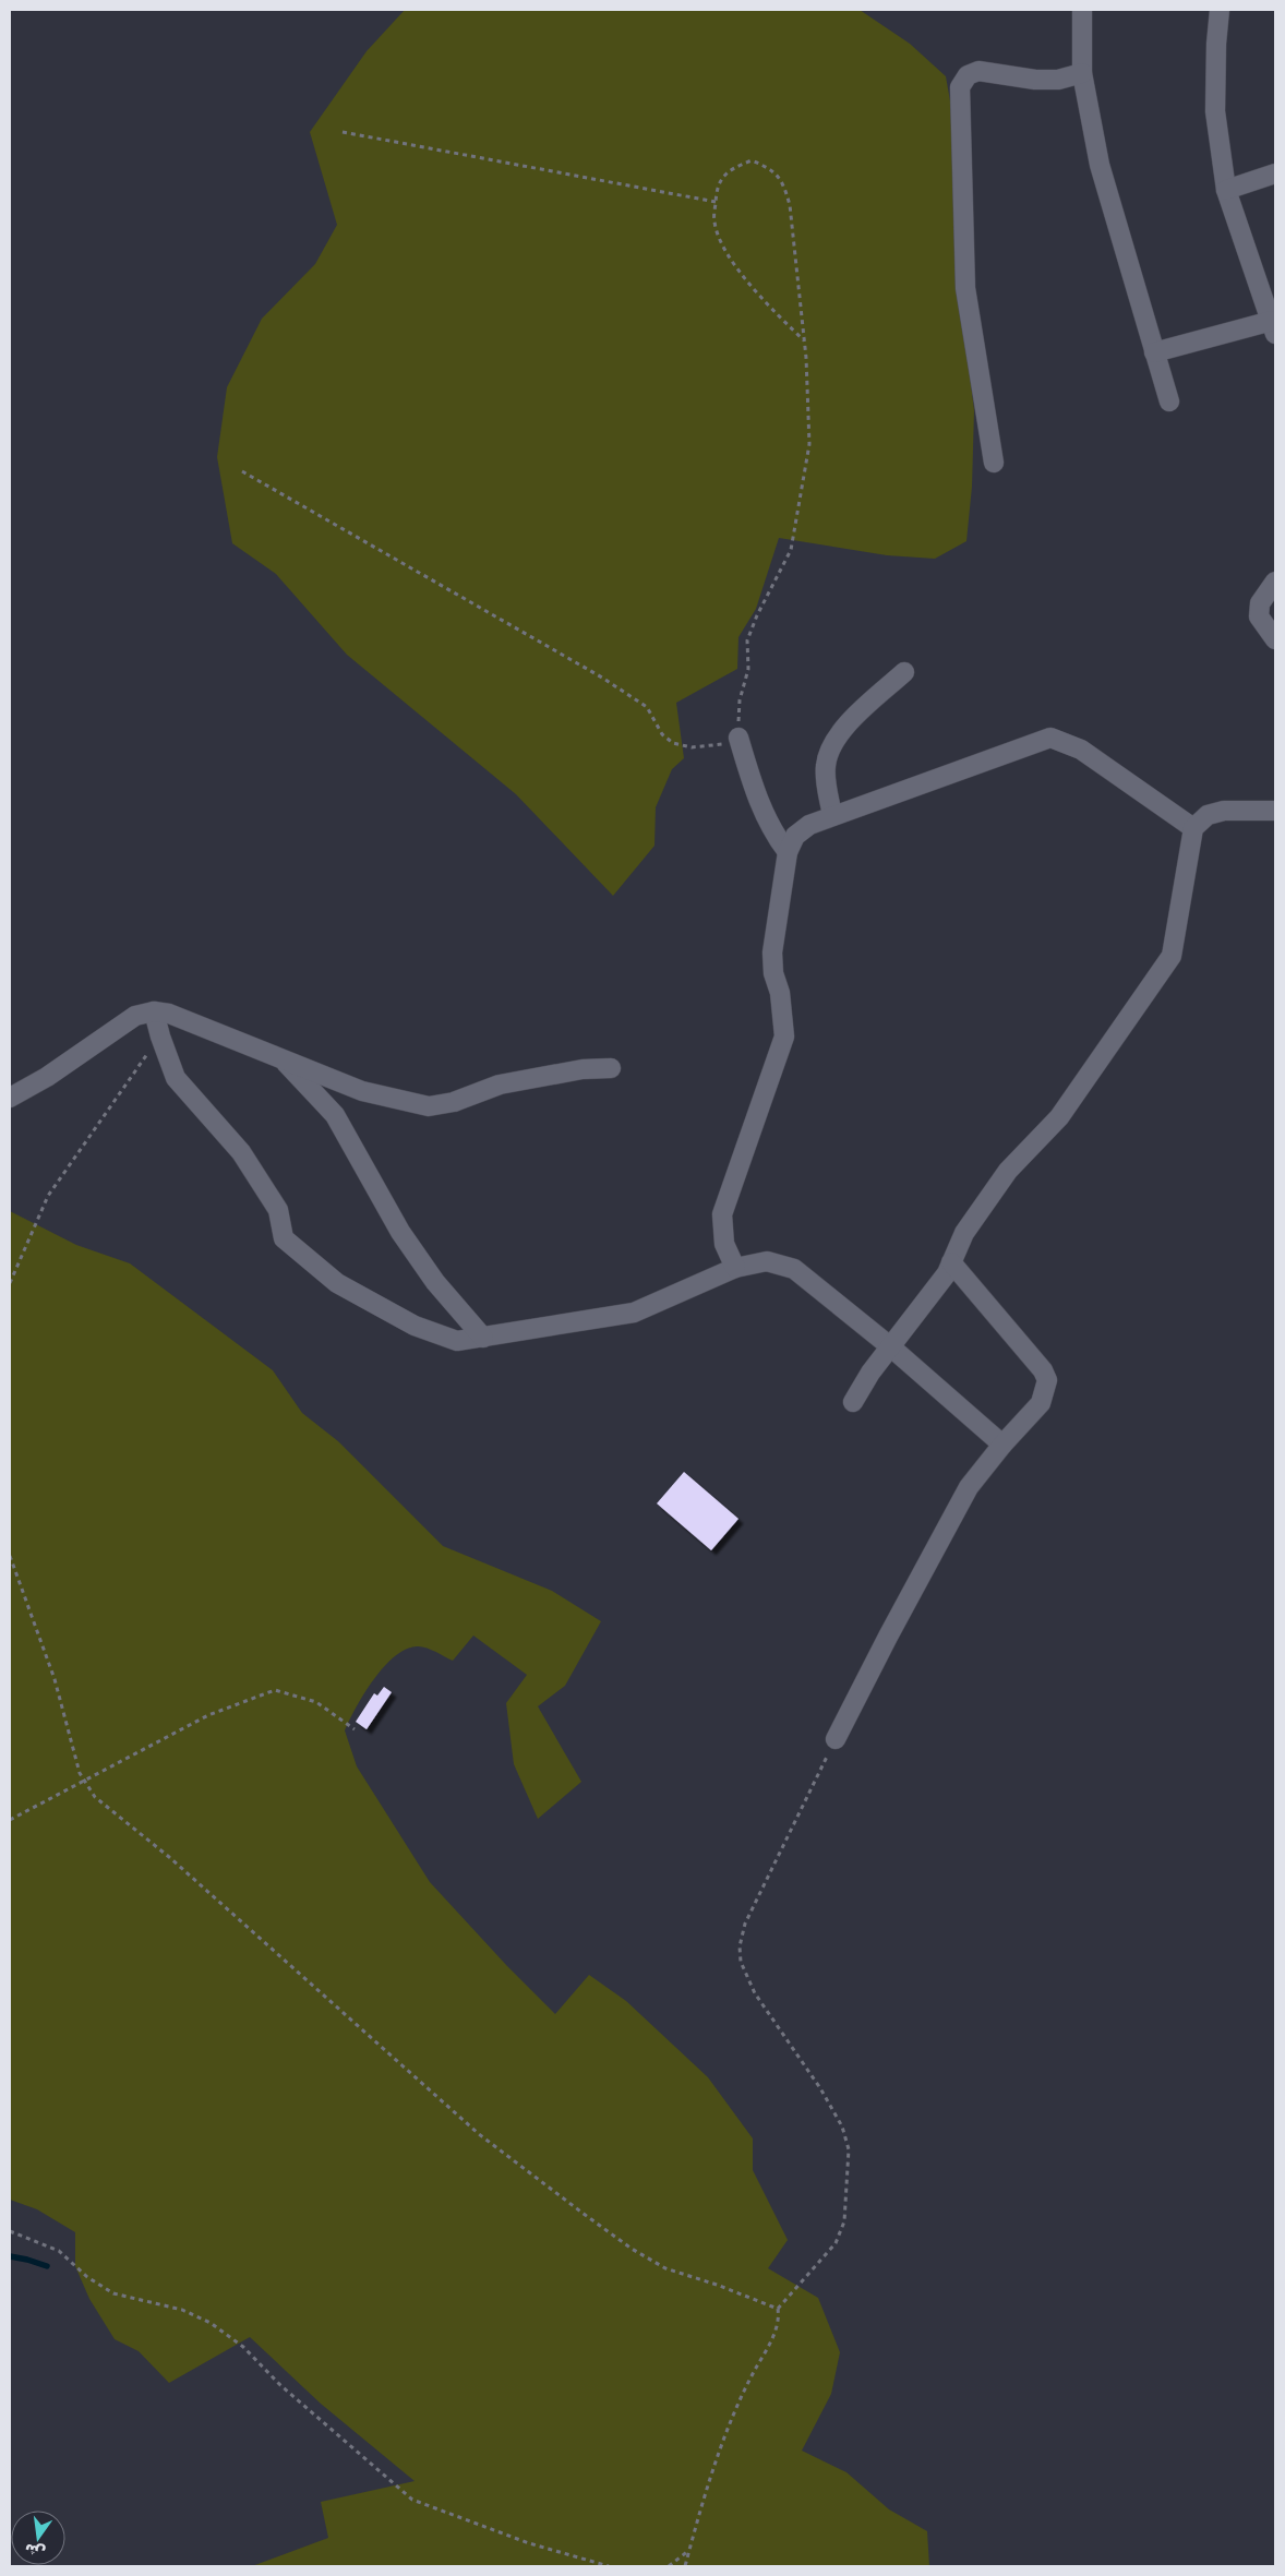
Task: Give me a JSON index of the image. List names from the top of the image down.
{
  "north": "bottom"
}
